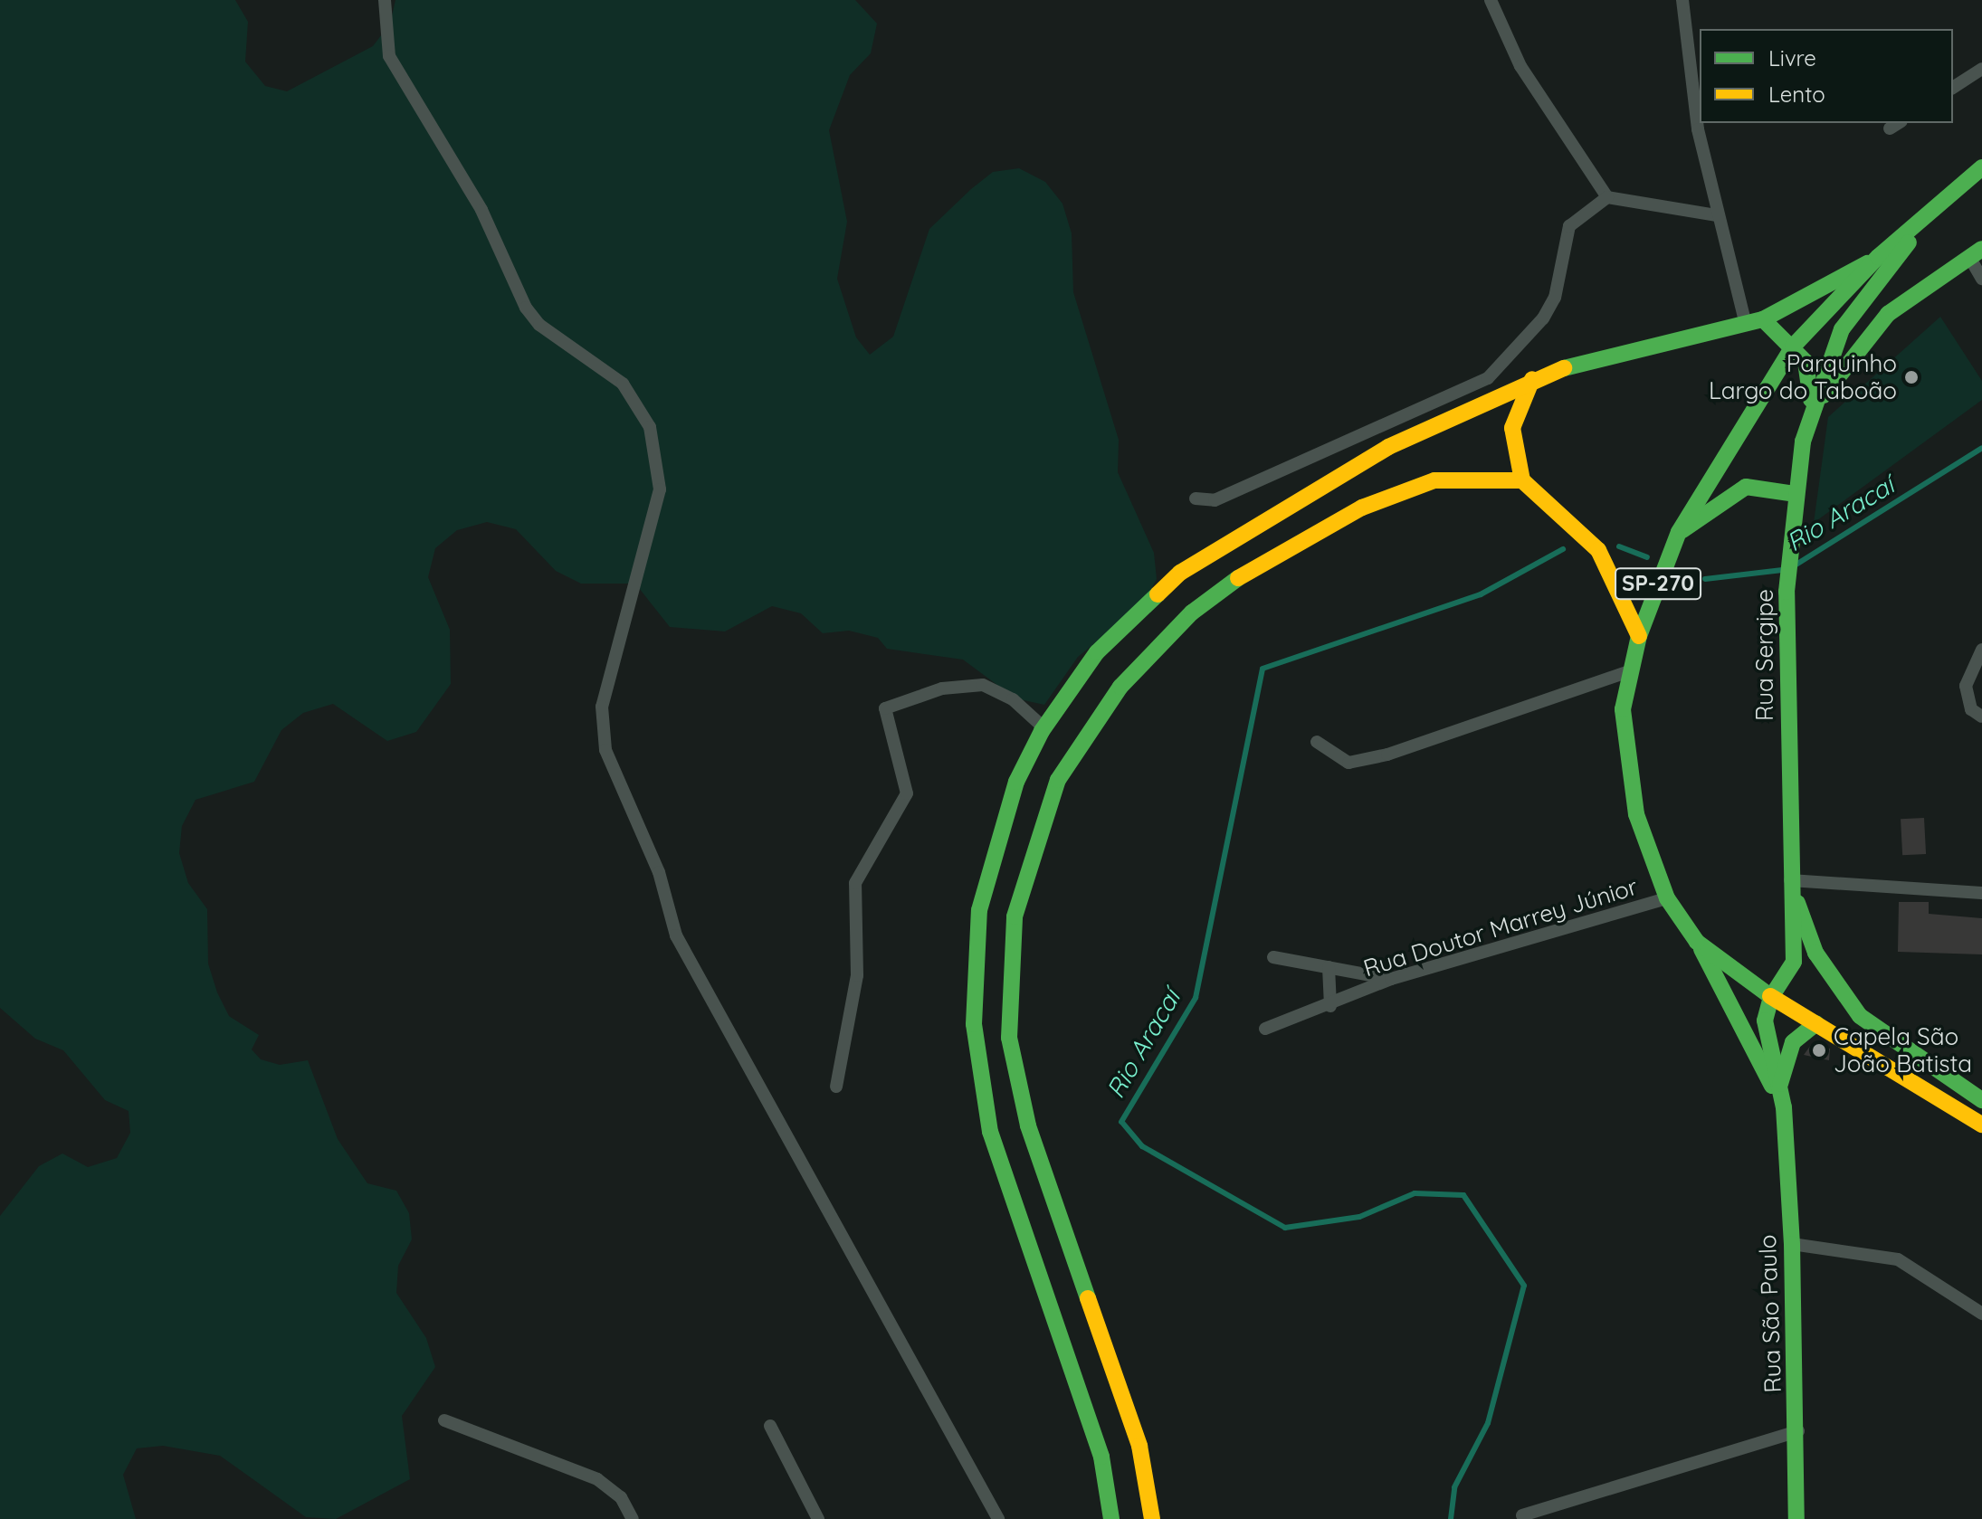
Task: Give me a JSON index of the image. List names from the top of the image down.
{
  "streets": {
    "main road": ["SP-270", "Rua Sergipe", "Rua São Paulo"],
    "street": ["Rua Doutor Marrey Júnior"]
  },
  "crossings": [
    ["SP-270", "Rua Sergipe"],
    ["SP-270", "Rua Doutor Marrey Júnior"],
    ["SP-270", "Rua São Paulo"],
    ["Rua Sergipe", "Rua São Paulo"]
  ],
  "water": ["Rio Aracaí"],
  "places": ["Parquinho Largo do Taboão", "Capela São João Batista"],
  "legend": ["Livre", "Lento"]
}
